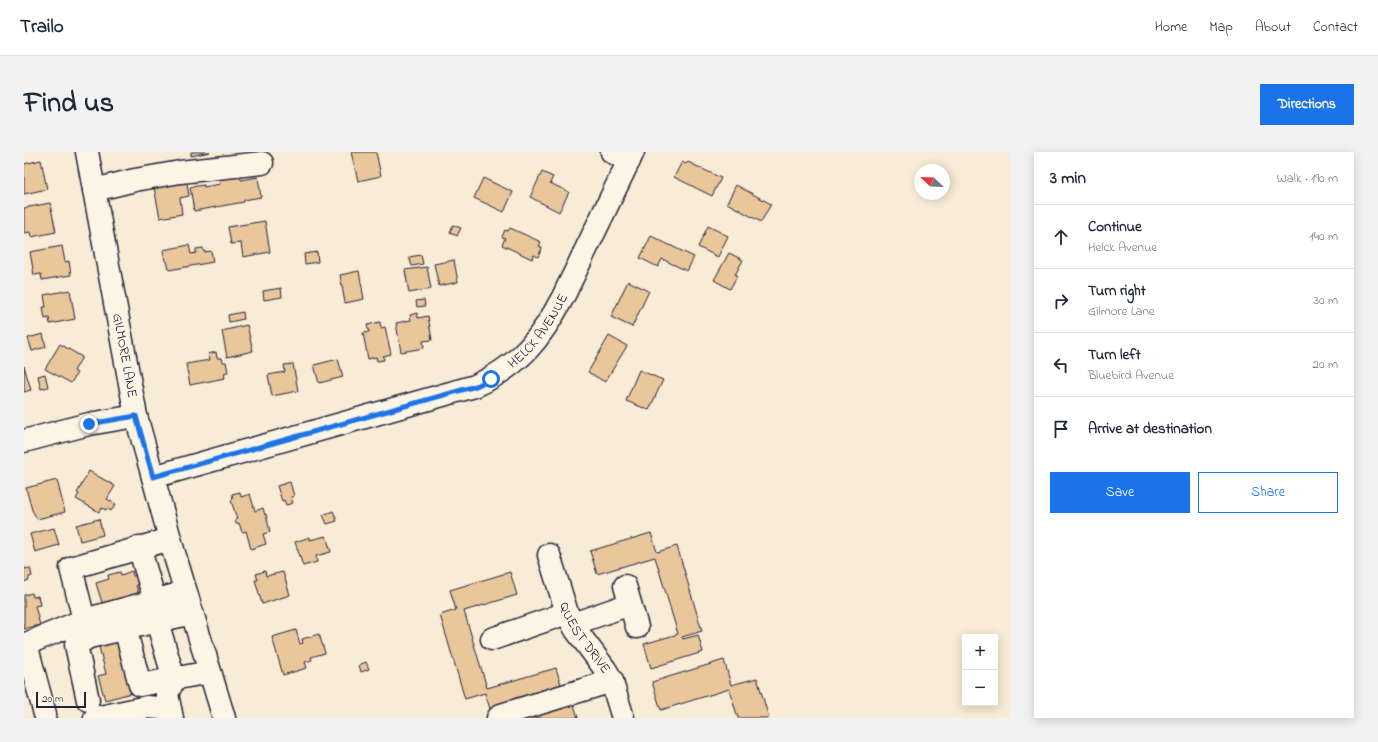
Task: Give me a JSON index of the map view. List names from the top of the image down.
{
  "streets": {
    "street": ["HELCK AVENUE", "GILMORE LANE", "QUEST DRIVE"]
  },
  "crossings": [
    ["HELCK AVENUE", "GILMORE LANE"]
  ],
  "scale_bar": "20 m",
  "north": "top left",
  "page": {
    "header": "Trailo",
    "nav": [
      "Home",
      "Map",
      "About",
      "Contact"
    ],
    "title": "Find us",
    "buttons": [
      "Directions",
      ["Save", "Share"]
    ],
    "heading": ["3 min", "Walk · 190 m"],
    "list": [
      ["Continue", "Helck Avenue", "140 m"],
      ["Turn right", "Gilmore Lane", "30 m"],
      ["Turn left", "Bluebird Avenue", "20 m"],
      "Arrive at destination"
    ],
    "map_buttons": ["+", "−"],
    "scale": "20 m"
  }
}
